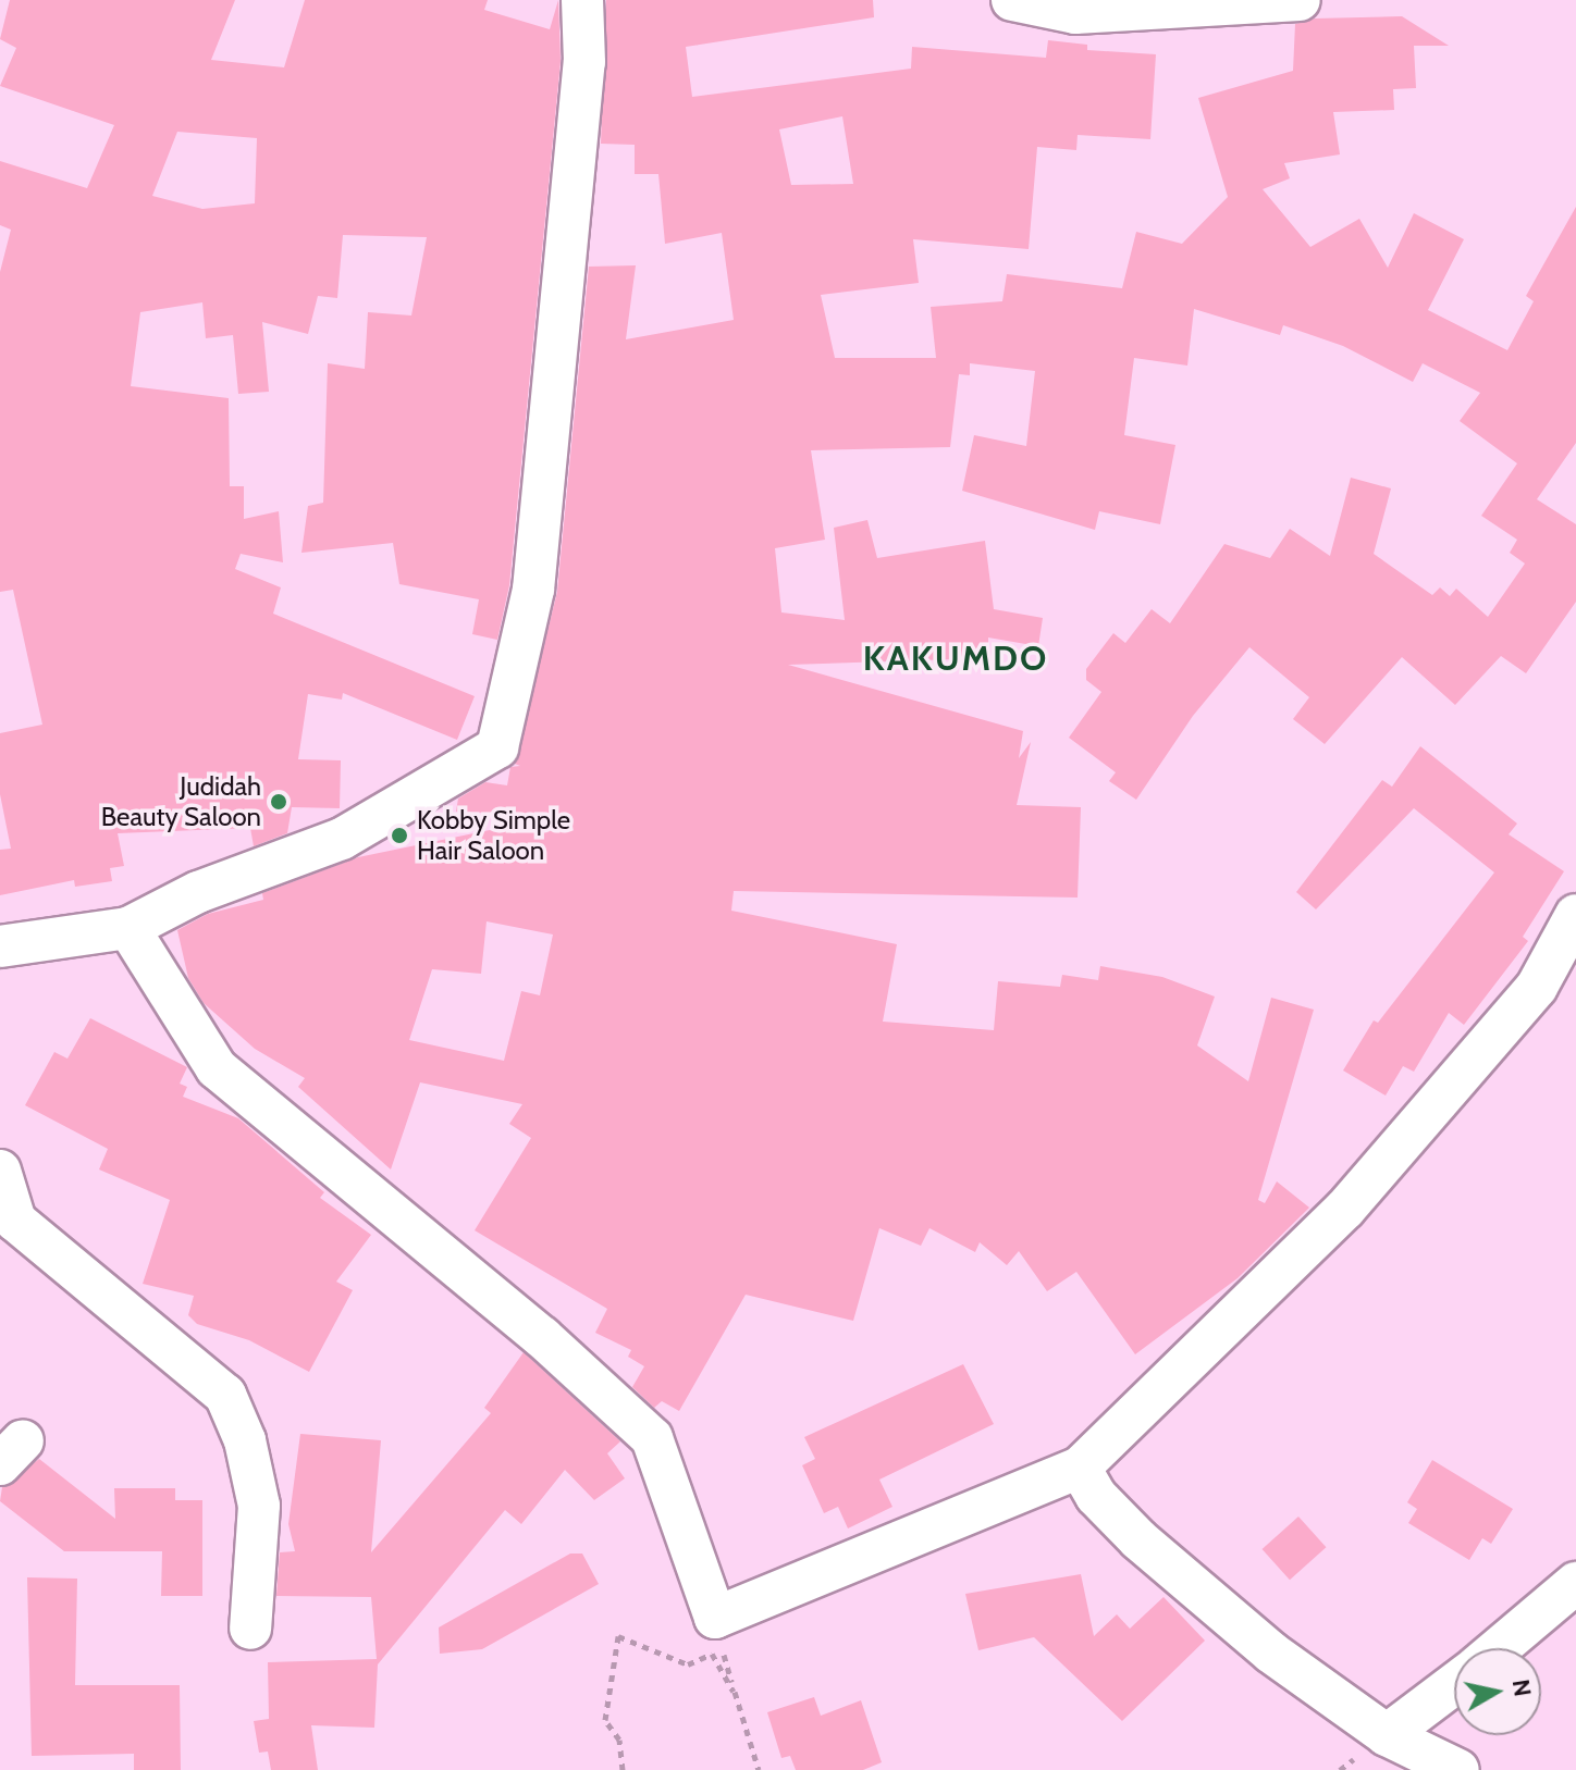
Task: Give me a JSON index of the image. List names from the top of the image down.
{
  "districts": ["KAKUMDO"],
  "places": ["Judidah Beauty Saloon", "Kobby Simple Hair Saloon"],
  "north": "right"
}
